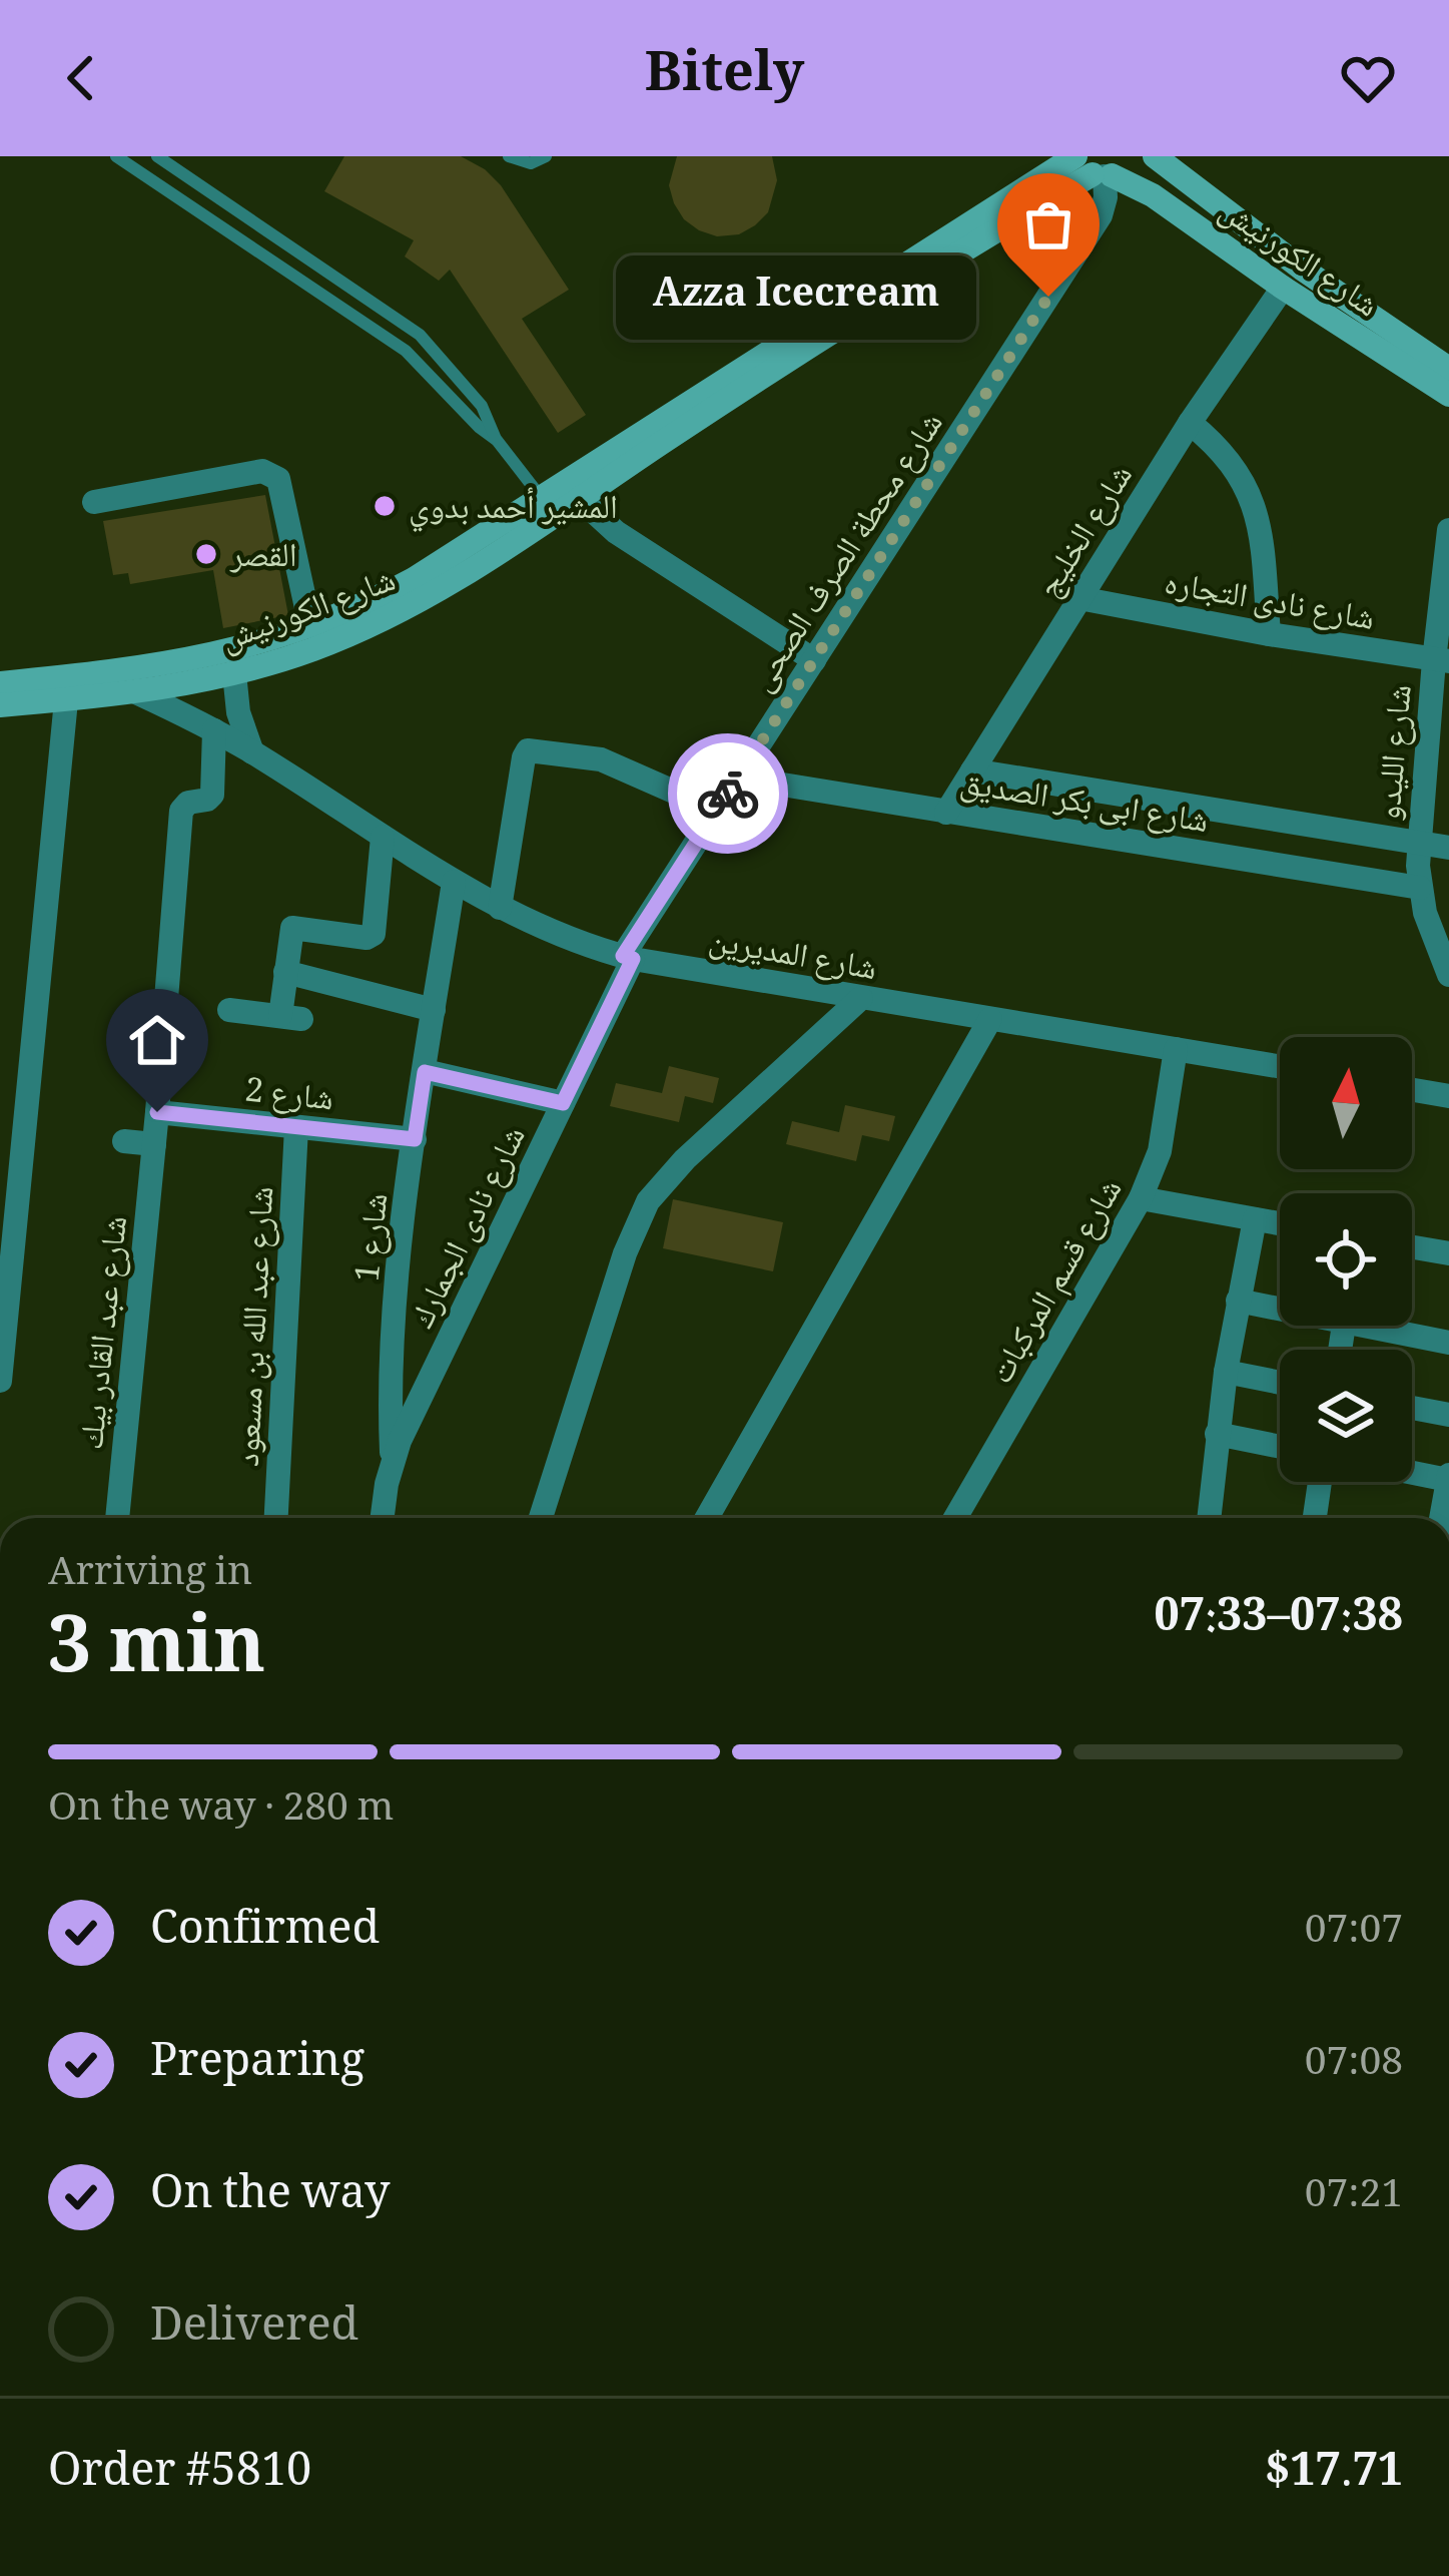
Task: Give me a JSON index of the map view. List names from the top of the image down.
{
  "streets": {
    "street": [
      "شارع الكورنيش",
      "شارع الخليج",
      "شارع محطة الصرف الصحى",
      "شارع نادى التجاره",
      "شارع الليدو",
      "شارع ابى بكر الصديق",
      "شارع المديرين",
      "شارع 2",
      "شارع نادى الجمارك",
      "شارع 1",
      "شارع قسم المركبات",
      "شارع عبد الله بن مسعود",
      "شارع عبد القادر بيك"
    ]
  },
  "crossings": [
    ["شارع الكورنيش", "شارع الخليج"],
    ["شارع الكورنيش", "شارع محطة الصرف الصحى"],
    ["شارع الكورنيش", "شارع المديرين"],
    ["شارع الخليج", "شارع نادى التجاره"],
    ["شارع الخليج", "شارع ابى بكر الصديق"],
    ["شارع محطة الصرف الصحى", "شارع ابى بكر الصديق"],
    ["شارع محطة الصرف الصحى", "شارع المديرين"],
    ["شارع محطة الصرف الصحى", "شارع نادى الجمارك"],
    ["شارع نادى التجاره", "شارع الليدو"],
    ["شارع الليدو", "شارع ابى بكر الصديق"],
    ["شارع المديرين", "شارع نادى الجمارك"],
    ["شارع المديرين", "شارع 1"],
    ["شارع المديرين", "شارع قسم المركبات"],
    ["شارع المديرين", "شارع عبد القادر بيك"],
    ["شارع 2", "شارع 1"],
    ["شارع 2", "شارع عبد الله بن مسعود"],
    ["شارع 2", "شارع عبد القادر بيك"],
    ["شارع نادى الجمارك", "شارع 1"]
  ],
  "places": ["Azza Icecream", "المشير أحمد بدوي", "القصر"],
  "north": "top",
  "page": {
    "header": "Bitely",
    "bubble": "Azza Icecream",
    "heading": ["3 min", "Arriving in", "07:33–07:38"],
    "panel": ["Order #5810", "$17.71"],
    "bar": "On the way · 280 m",
    "list": [
      ["Confirmed", "07:07"],
      ["Preparing", "07:08"],
      ["On the way", "07:21"],
      "Delivered"
    ]
  }
}
